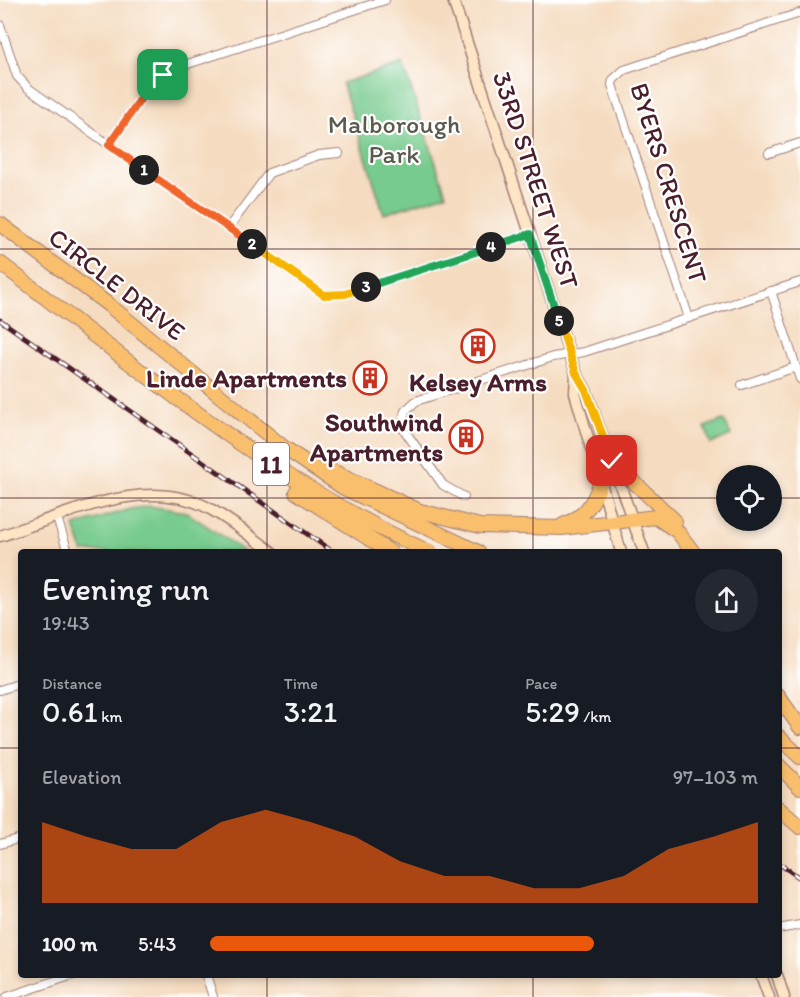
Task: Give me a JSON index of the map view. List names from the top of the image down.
{
  "streets": {
    "highway": ["CIRCLE DRIVE", "11"],
    "main road": ["33RD STREET WEST"],
    "street": ["BYERS CRESCENT"]
  },
  "parks": ["Malborough Park"],
  "places": {
    "building": ["Kelsey Arms", "Linde Apartments", "Southwind Apartments"]
  },
  "page": {
    "pins": [
      "1",
      "2",
      "4",
      "3",
      "5"
    ],
    "heading": ["Evening run", "19:43"],
    "stats": [
      ["Distance", "0.61 km"],
      ["Time", "3:21"],
      ["Pace", "5:29 /km"]
    ],
    "chart": ["Elevation", "97–103 m"],
    "list": [
      {
        "name": "100 m",
        "note": "5:43"
      }
    ]
  }
}
